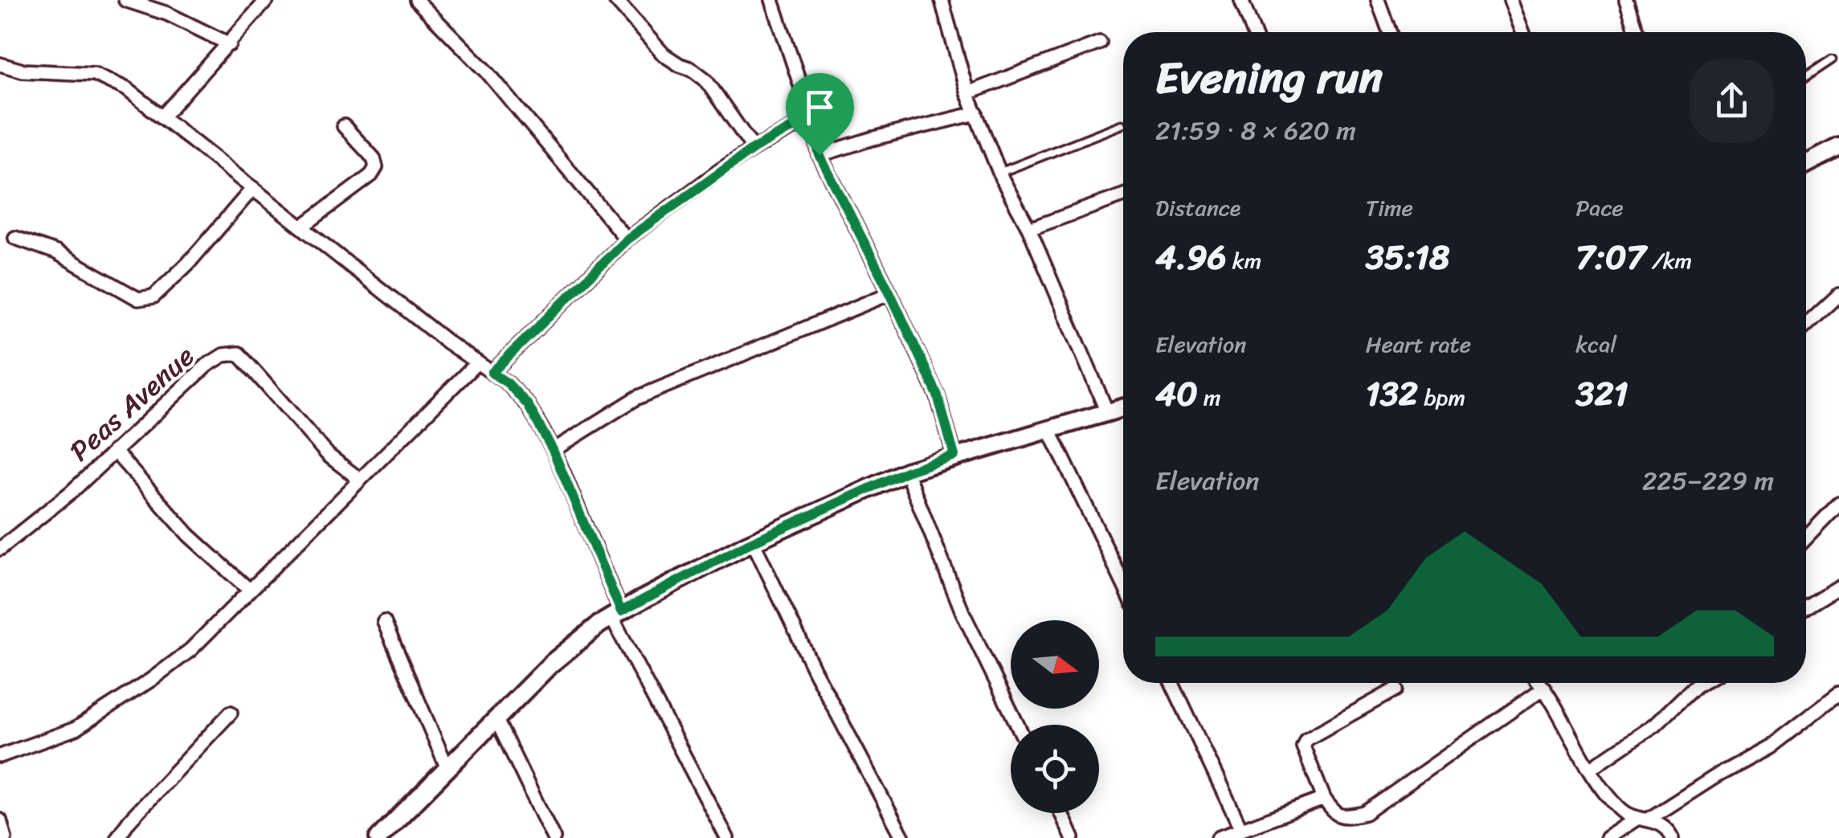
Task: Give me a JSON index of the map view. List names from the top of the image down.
{
  "streets": {
    "street": ["Peas Avenue"]
  },
  "north": "right",
  "page": {
    "heading": ["Evening run", "21:59 · 8 × 620 m"],
    "stats": [
      ["Distance", "4.96 km"],
      ["Time", "35:18"],
      ["Pace", "7:07 /km"],
      ["Elevation", "40 m"],
      ["Heart rate", "132 bpm"],
      ["kcal", "321"]
    ],
    "chart": ["Elevation", "225–229 m"]
  }
}
